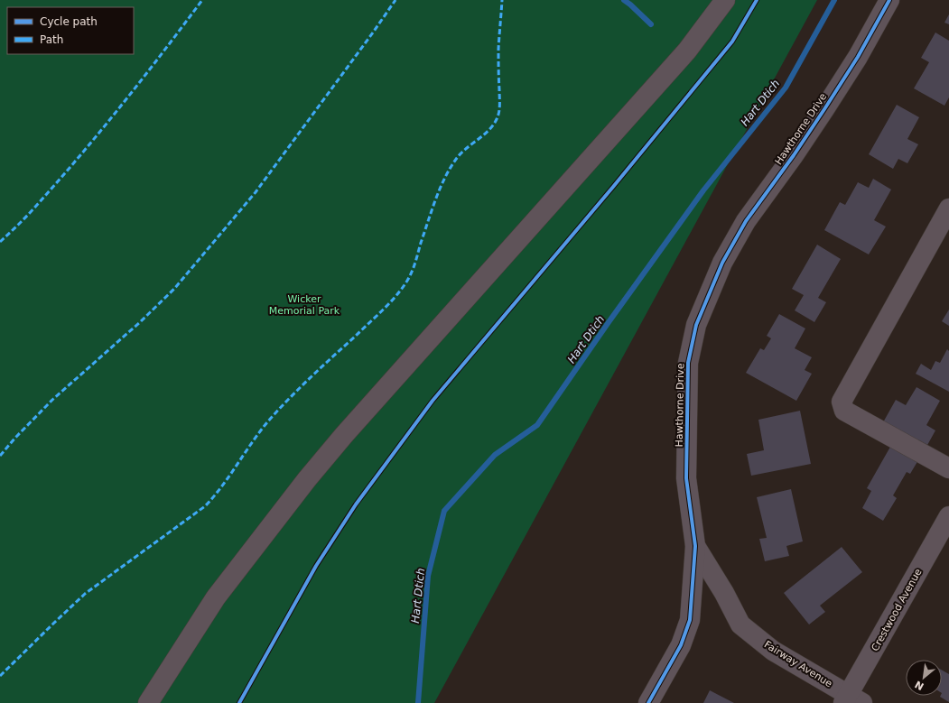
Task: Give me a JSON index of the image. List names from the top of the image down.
{
  "streets": {
    "street": ["Hawthorne Drive", "Crestwood Avenue", "Fairway Avenue"]
  },
  "crossings": [
    ["Hawthorne Drive", "Fairway Avenue"],
    ["Crestwood Avenue", "Fairway Avenue"]
  ],
  "water": ["Hart Dtich"],
  "parks": ["Wicker Memorial Park"],
  "legend": ["Cycle path", "Path"],
  "north": "bottom left"
}
